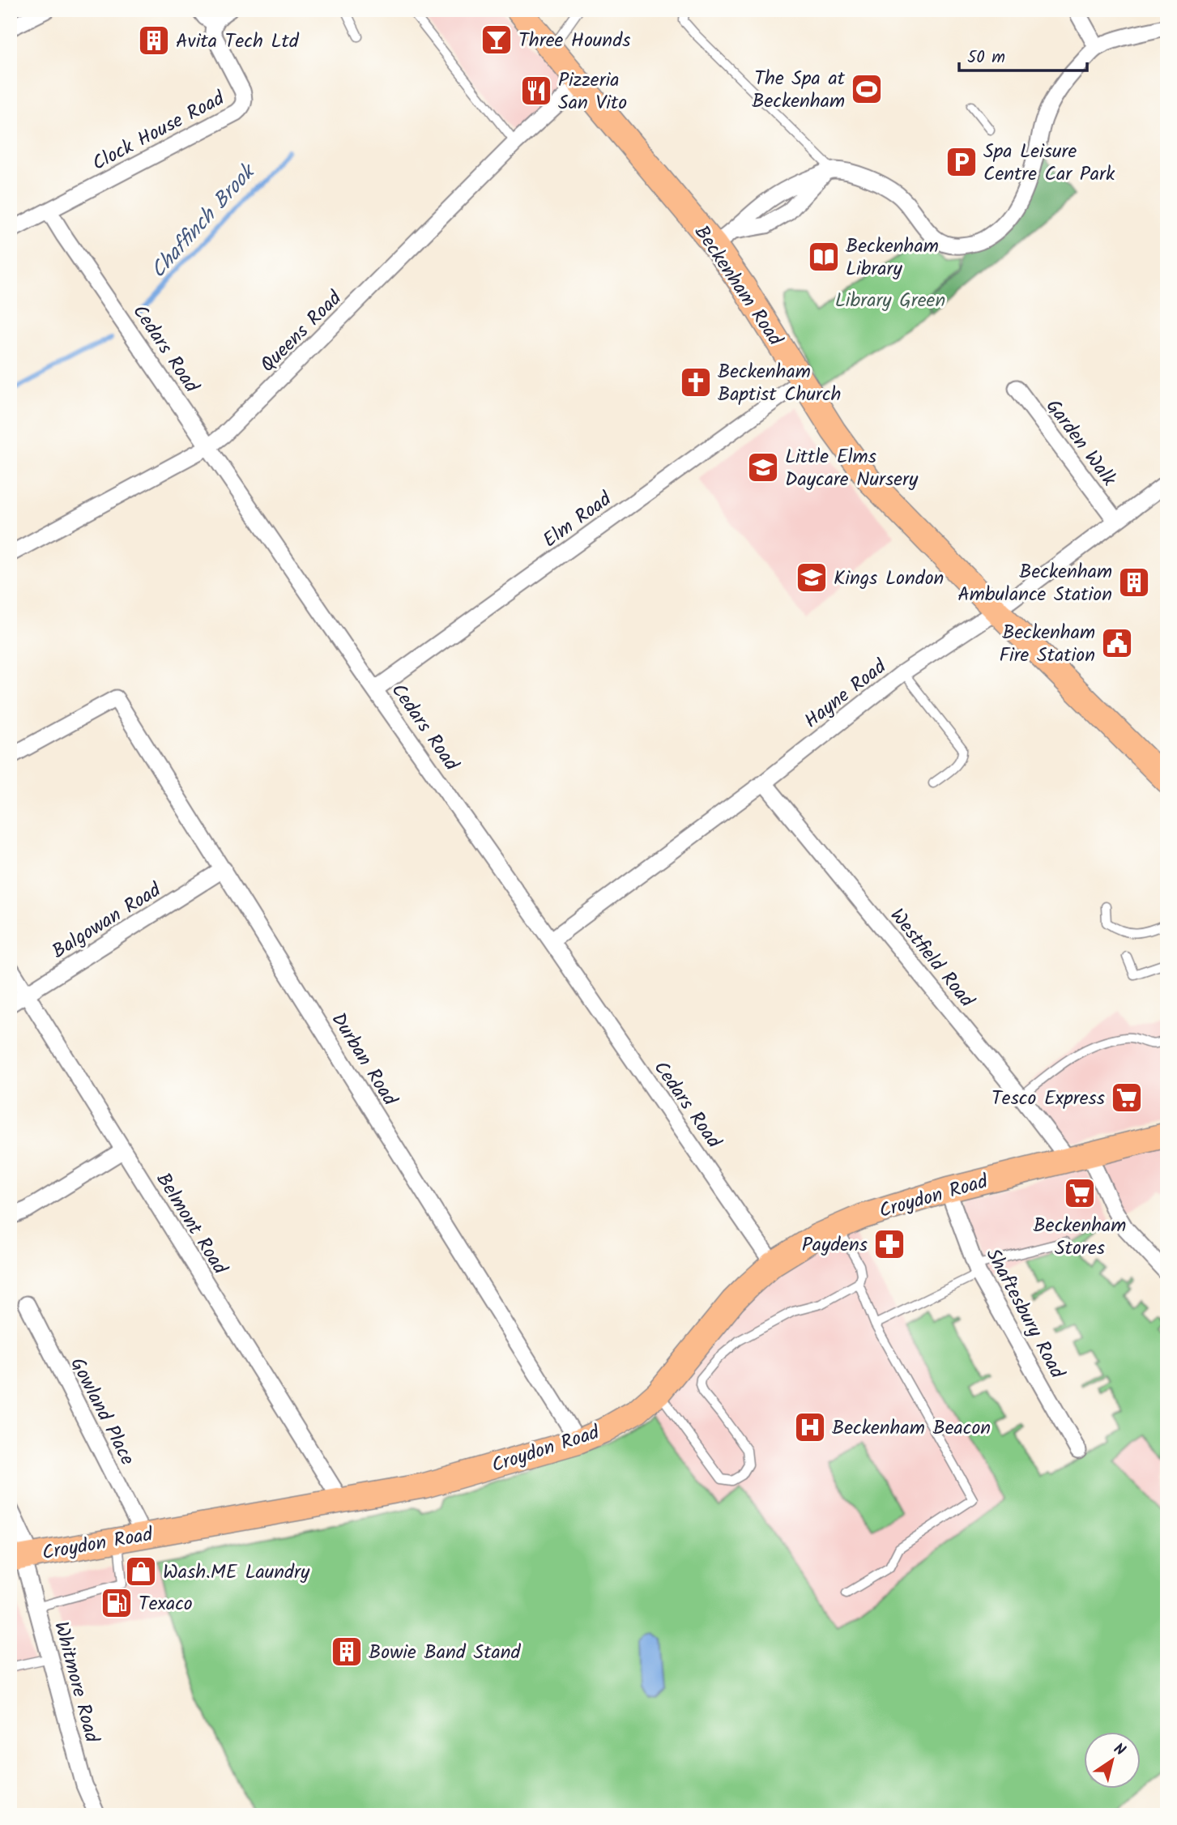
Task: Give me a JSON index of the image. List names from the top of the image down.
{
  "streets": {
    "main road": ["Beckenham Road", "Croydon Road"],
    "street": [
      "Clock House Road",
      "Queens Road",
      "Cedars Road",
      "Garden Walk",
      "Elm Road",
      "Hayne Road",
      "Balgowan Road",
      "Westfield Road",
      "Durban Road",
      "Belmont Road",
      "Shaftesbury Road",
      "Gowland Place",
      "Whitmore Road"
    ]
  },
  "crossings": [
    ["Clock House Road", "Cedars Road"],
    ["Beckenham Road", "Queens Road"],
    ["Beckenham Road", "Elm Road"],
    ["Beckenham Road", "Hayne Road"],
    ["Queens Road", "Cedars Road"],
    ["Cedars Road", "Elm Road"],
    ["Cedars Road", "Hayne Road"],
    ["Cedars Road", "Croydon Road"],
    ["Garden Walk", "Hayne Road"],
    ["Hayne Road", "Westfield Road"],
    ["Balgowan Road", "Durban Road"],
    ["Balgowan Road", "Belmont Road"],
    ["Westfield Road", "Croydon Road"],
    ["Durban Road", "Croydon Road"],
    ["Croydon Road", "Belmont Road"],
    ["Croydon Road", "Shaftesbury Road"],
    ["Croydon Road", "Gowland Place"],
    ["Croydon Road", "Whitmore Road"]
  ],
  "water": ["Chaffinch Brook"],
  "parks": ["Library Green"],
  "places": {
    "bar": ["Three Hounds"],
    "building": ["Avita Tech Ltd", "Beckenham Ambulance Station", "Bowie Band Stand"],
    "sports": ["The Spa at Beckenham"],
    "restaurant": ["Pizzeria San Vito"],
    "parking": ["Spa Leisure Centre Car Park"],
    "library": ["Beckenham Library"],
    "church": ["Beckenham Baptist Church"],
    "school or university": ["Little Elms Daycare Nursery", "Kings London"],
    "public building": ["Beckenham Fire Station"],
    "supermarket": ["Tesco Express", "Beckenham Stores"],
    "pharmacy": ["Paydens"],
    "hospital": ["Beckenham Beacon"],
    "shop": ["Wash.ME Laundry"],
    "fuel station": ["Texaco"]
  },
  "scale_bar": "50 m",
  "north": "top right"
}
